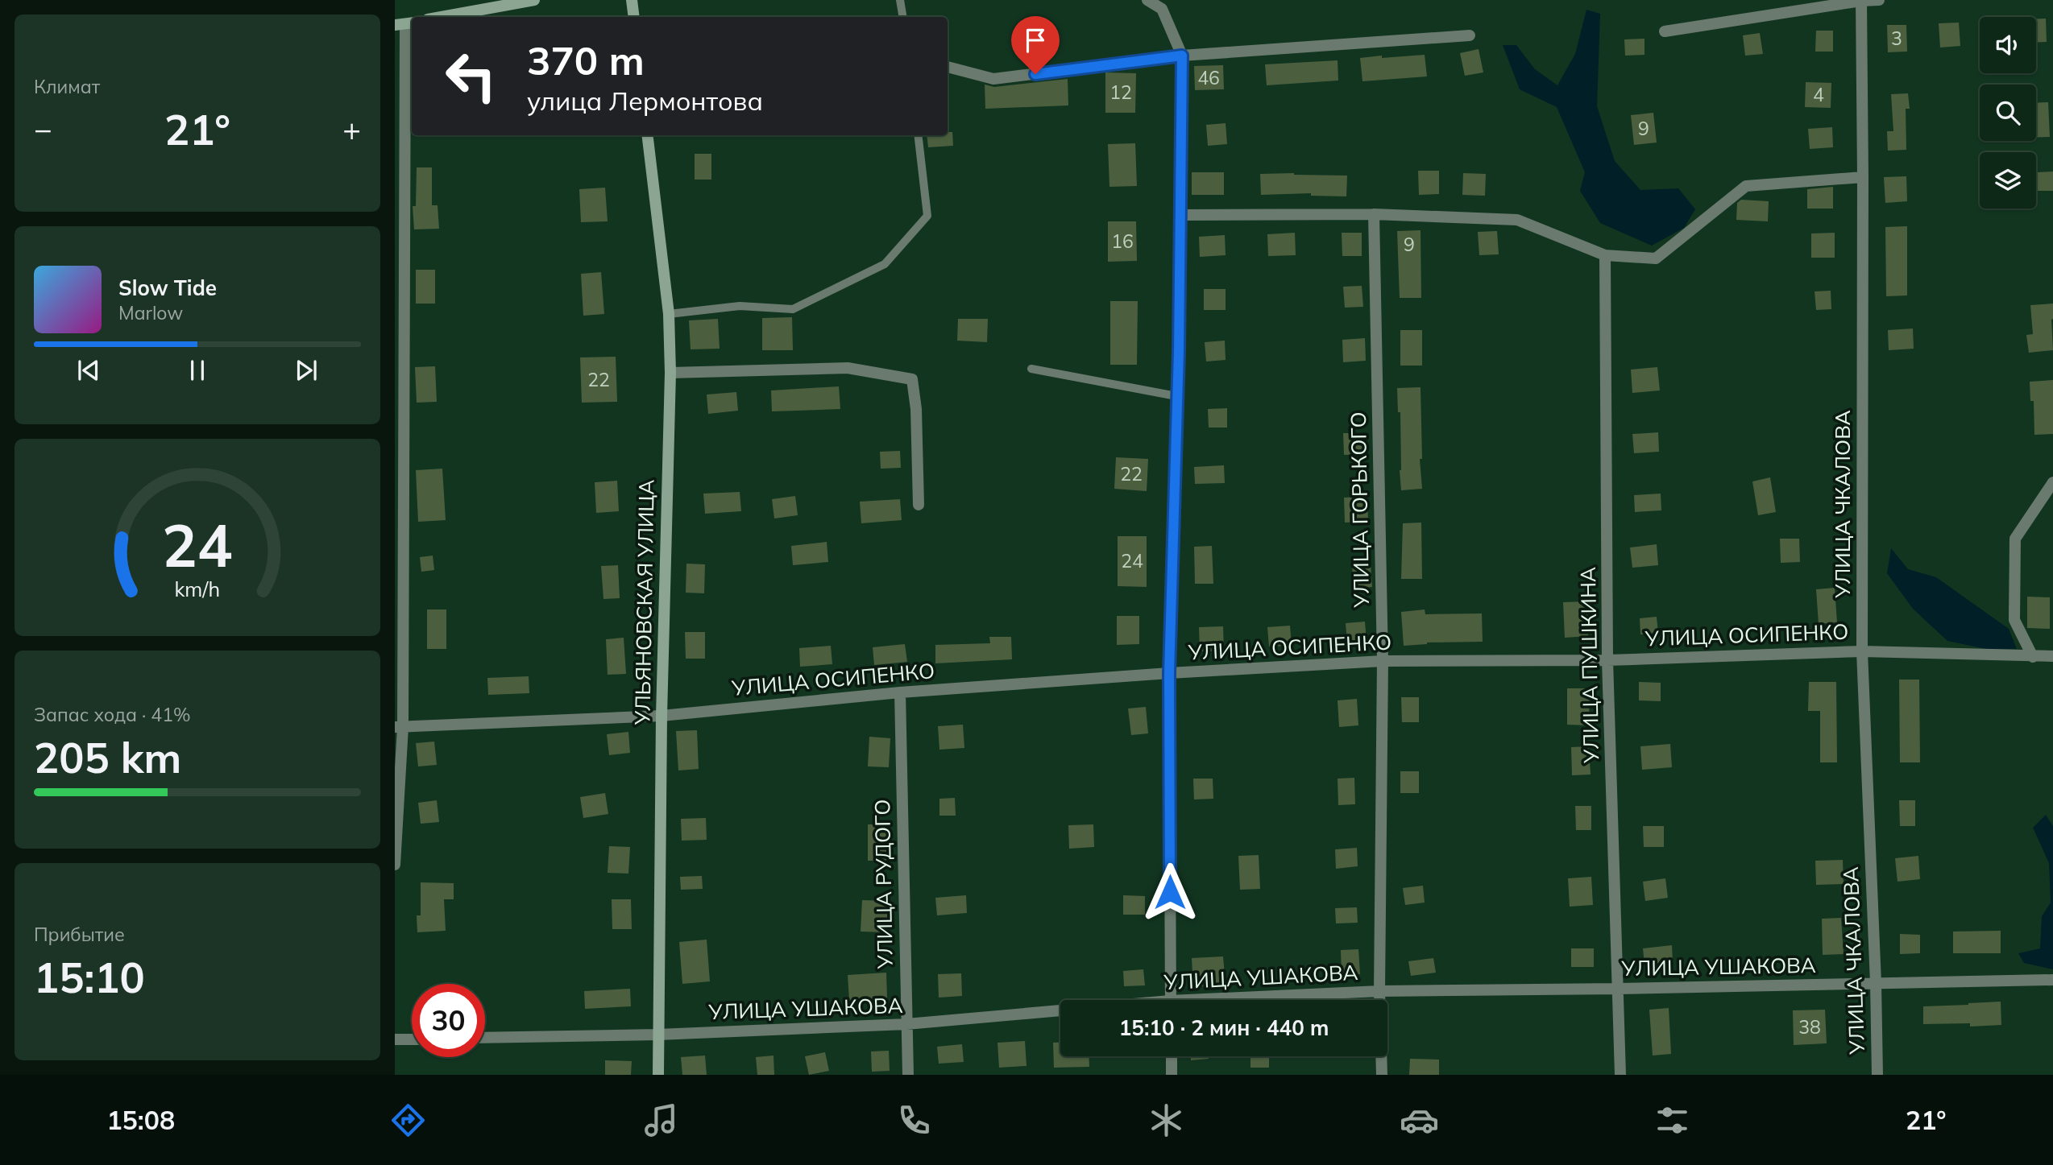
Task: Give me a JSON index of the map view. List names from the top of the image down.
{
  "streets": {
    "street": [
      "УЛИЦА ЧКАЛОВА",
      "УЛИЦА ГОРЬКОГО",
      "УЛЬЯНОВСКАЯ УЛИЦА",
      "УЛИЦА ОСИПЕНКО",
      "УЛИЦА ПУШКИНА",
      "УЛИЦА РУДОГО",
      "УЛИЦА УШАКОВА"
    ]
  },
  "crossings": [
    ["УЛИЦА ЧКАЛОВА", "УЛИЦА ОСИПЕНКО"],
    ["УЛИЦА ЧКАЛОВА", "УЛИЦА УШАКОВА"],
    ["УЛИЦА ГОРЬКОГО", "УЛИЦА ОСИПЕНКО"],
    ["УЛИЦА ГОРЬКОГО", "УЛИЦА УШАКОВА"],
    ["УЛЬЯНОВСКАЯ УЛИЦА", "УЛИЦА ОСИПЕНКО"],
    ["УЛЬЯНОВСКАЯ УЛИЦА", "УЛИЦА УШАКОВА"],
    ["УЛИЦА ОСИПЕНКО", "УЛИЦА ПУШКИНА"],
    ["УЛИЦА ОСИПЕНКО", "УЛИЦА РУДОГО"],
    ["УЛИЦА ПУШКИНА", "УЛИЦА УШАКОВА"],
    ["УЛИЦА РУДОГО", "УЛИЦА УШАКОВА"]
  ],
  "house_numbers": [
    "3",
    "46",
    "12",
    "4",
    "9",
    "16",
    "9",
    "22",
    "22",
    "24",
    "38"
  ],
  "page": {
    "tile": [
      "Климат",
      ["Запас хода · 41%", "205 km"],
      ["Прибытие", "15:10"]
    ],
    "turn": ["370 m", "улица Лермонтова"],
    "heat": ["−", "21°", "+"],
    "song": ["Slow Tide", "Marlow"],
    "limit": "30",
    "trip": "15:10 · 2 мин · 440 m",
    "tabs": ["15:08", "21°"],
    "gauge": ["24", "km/h"]
  }
}
